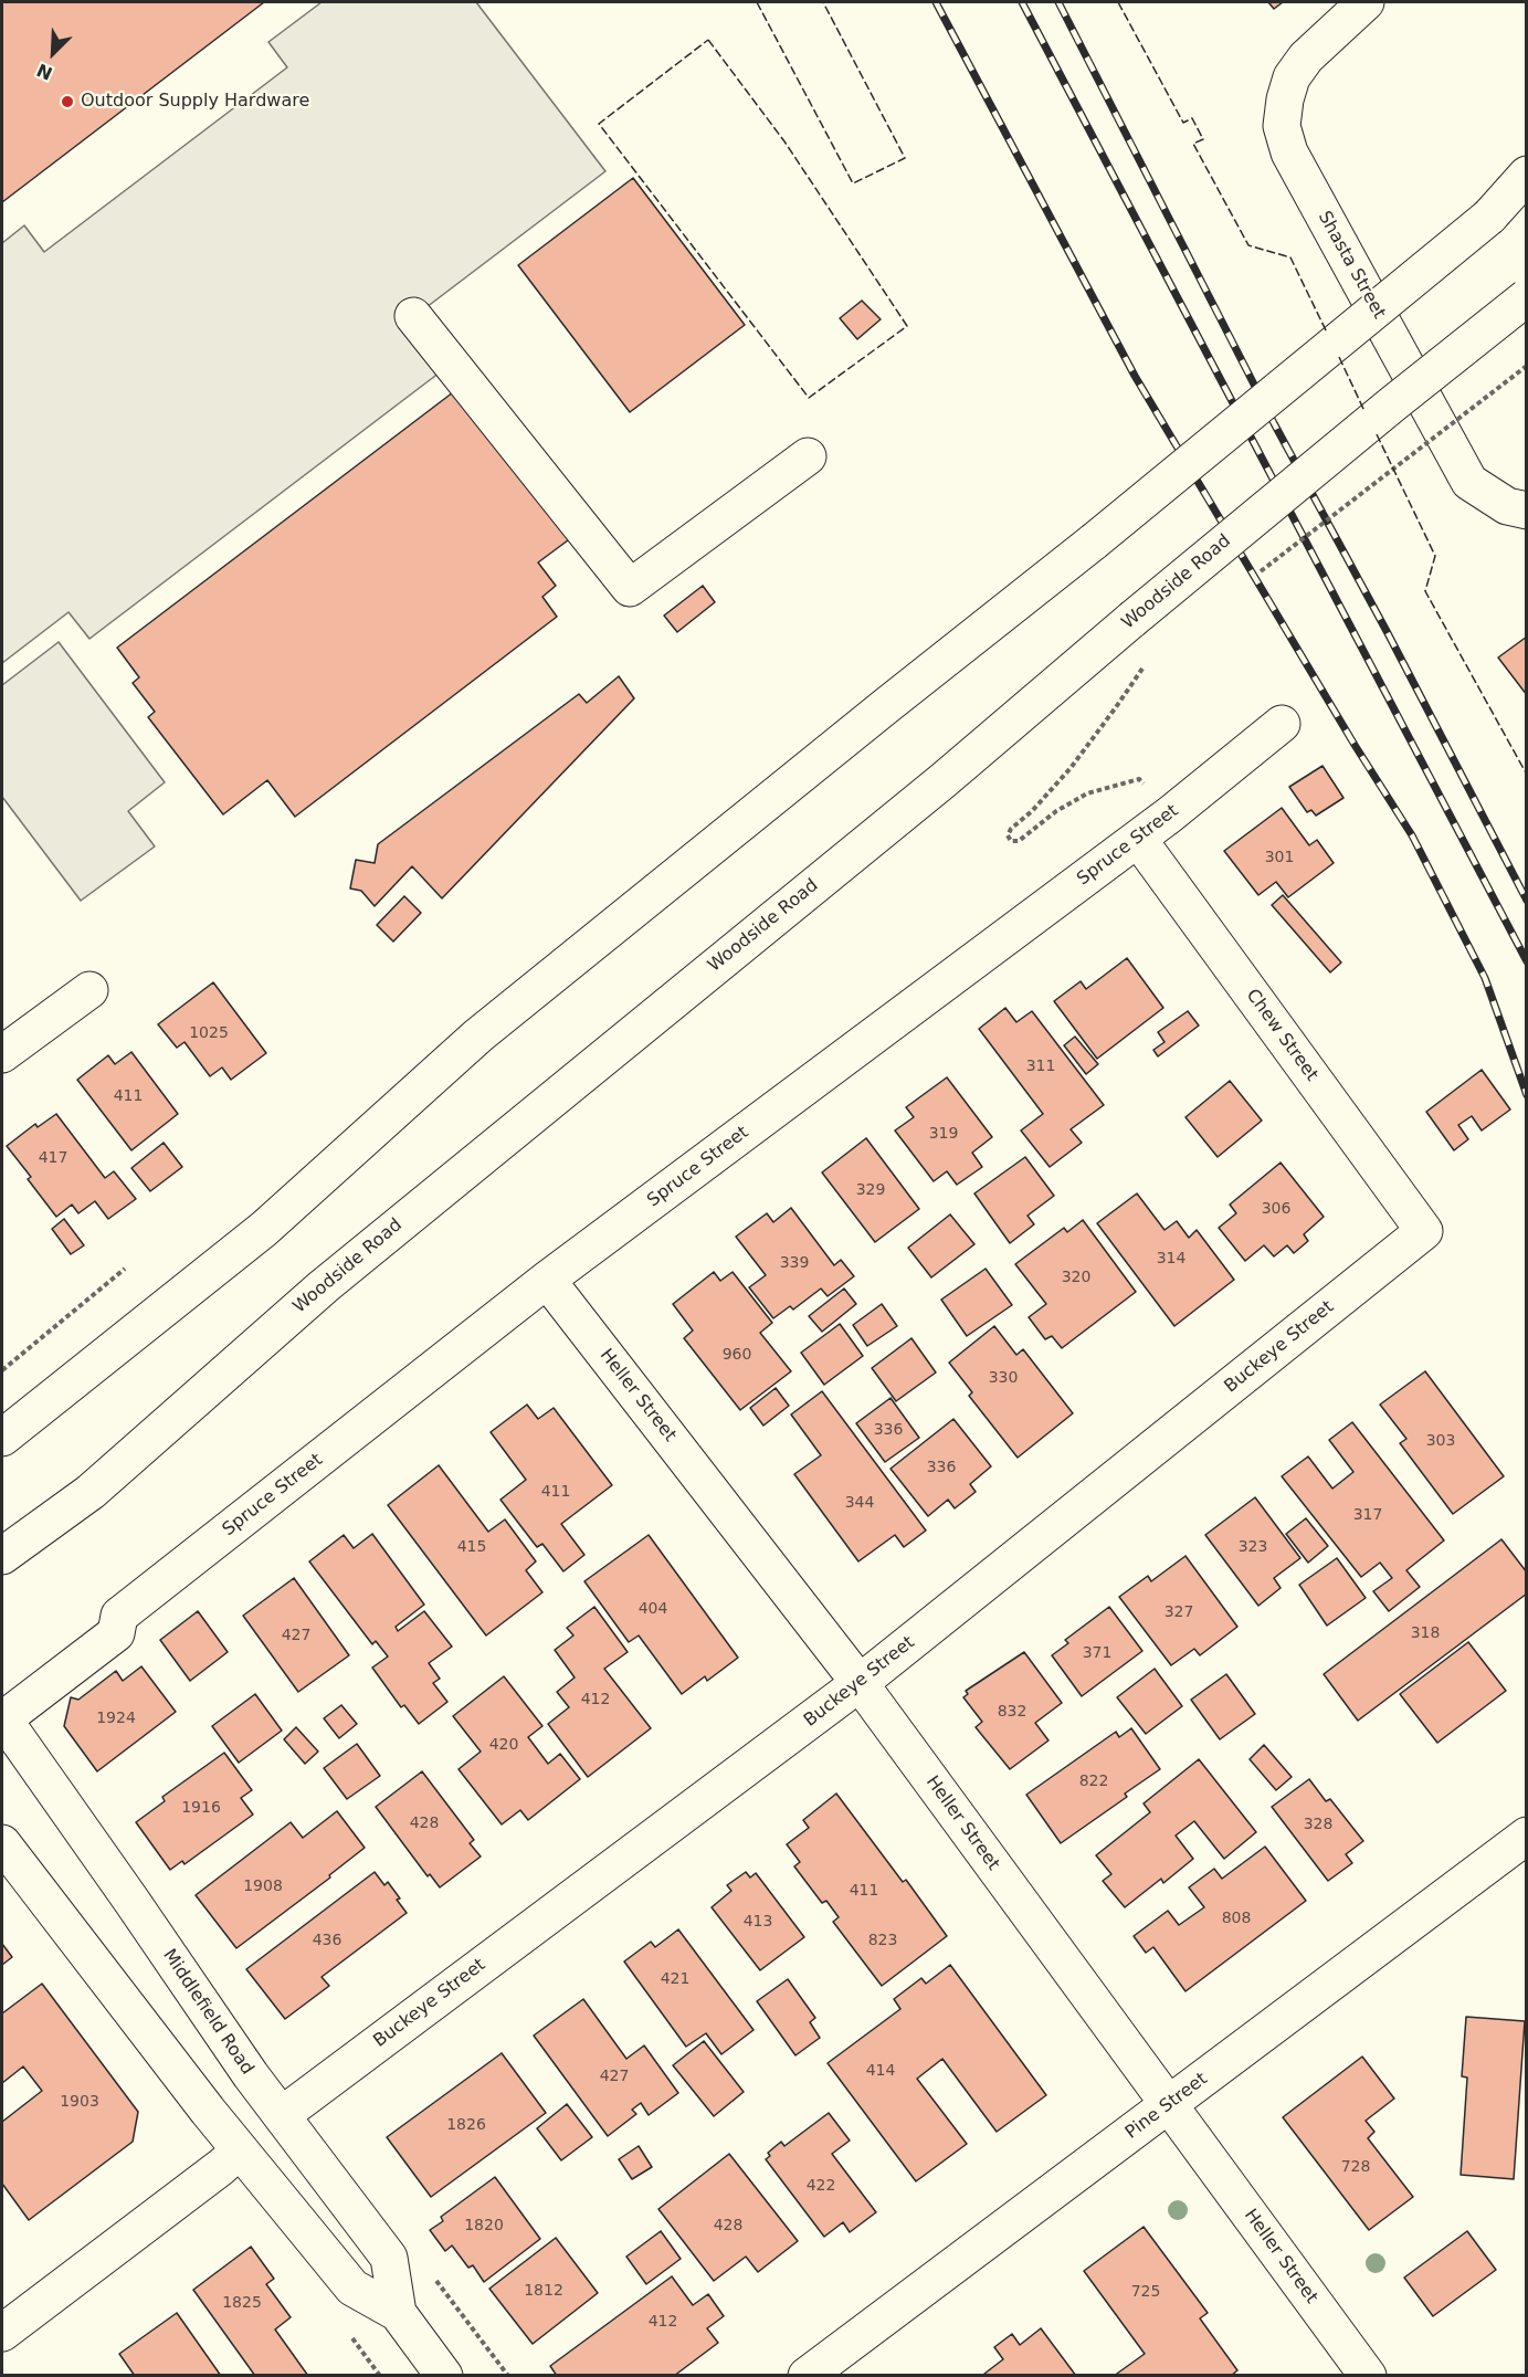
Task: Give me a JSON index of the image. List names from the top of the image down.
{
  "streets": {
    "main road": [
      "Shasta Street",
      "Woodside Road",
      "Spruce Street",
      "Chew Street",
      "Buckeye Street",
      "Heller Street",
      "Middlefield Road",
      "Pine Street"
    ]
  },
  "crossings": [
    ["Spruce Street", "Chew Street"],
    ["Spruce Street", "Heller Street"],
    ["Spruce Street", "Middlefield Road"],
    ["Chew Street", "Buckeye Street"],
    ["Buckeye Street", "Heller Street"],
    ["Buckeye Street", "Middlefield Road"],
    ["Heller Street", "Pine Street"]
  ],
  "places": ["Outdoor Supply Hardware"],
  "house_numbers": [
    "301",
    "1025",
    "311",
    "411",
    "319",
    "417",
    "329",
    "306",
    "314",
    "339",
    "320",
    "960",
    "330",
    "336",
    "303",
    "336",
    "411",
    "344",
    "317",
    "415",
    "323",
    "404",
    "327",
    "318",
    "427",
    "371",
    "412",
    "832",
    "1924",
    "420",
    "822",
    "1916",
    "428",
    "328",
    "1908",
    "411",
    "808",
    "413",
    "436",
    "823",
    "421",
    "414",
    "427",
    "1903",
    "1826",
    "728",
    "422",
    "1820",
    "428",
    "1812",
    "725",
    "1825",
    "412"
  ],
  "north": "bottom left"
}
